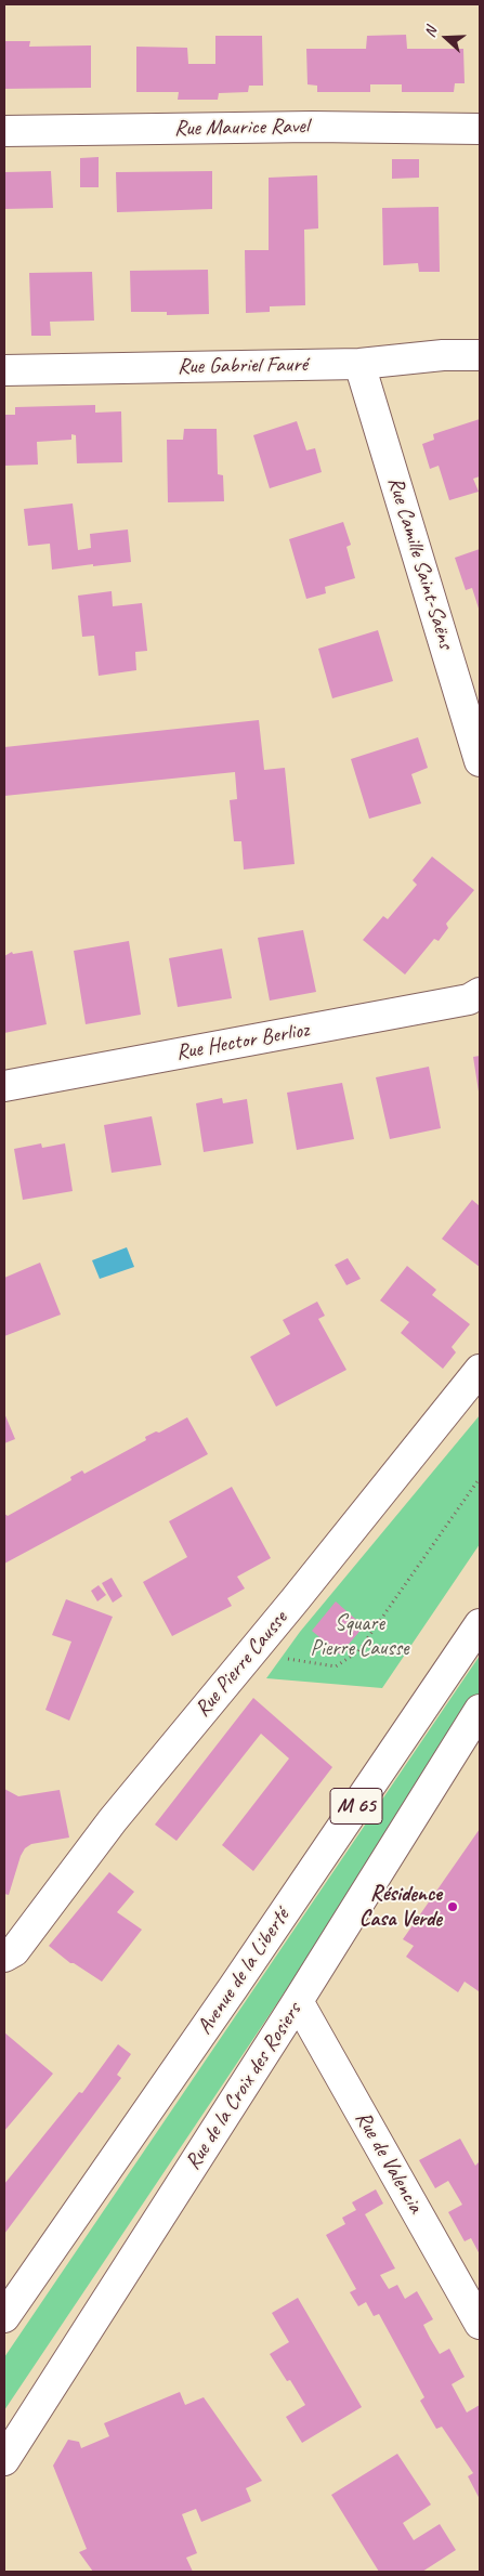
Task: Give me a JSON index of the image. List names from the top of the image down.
{
  "streets": {
    "street": [
      "Rue Maurice Ravel",
      "Rue Gabriel Fauré",
      "Rue Camille Saint-Saëns",
      "Rue Hector Berlioz",
      "Rue Pierre Causse",
      "M 65",
      "Avenue de la Liberté",
      "Rue de la Croix des Rosiers",
      "Rue de Valencia"
    ]
  },
  "crossings": [
    ["Rue Gabriel Fauré", "Rue Camille Saint-Saëns"],
    ["Rue de la Croix des Rosiers", "Rue de Valencia"]
  ],
  "parks": ["Square Pierre Causse"],
  "places": ["Résidence Casa Verde"],
  "north": "left"
}
